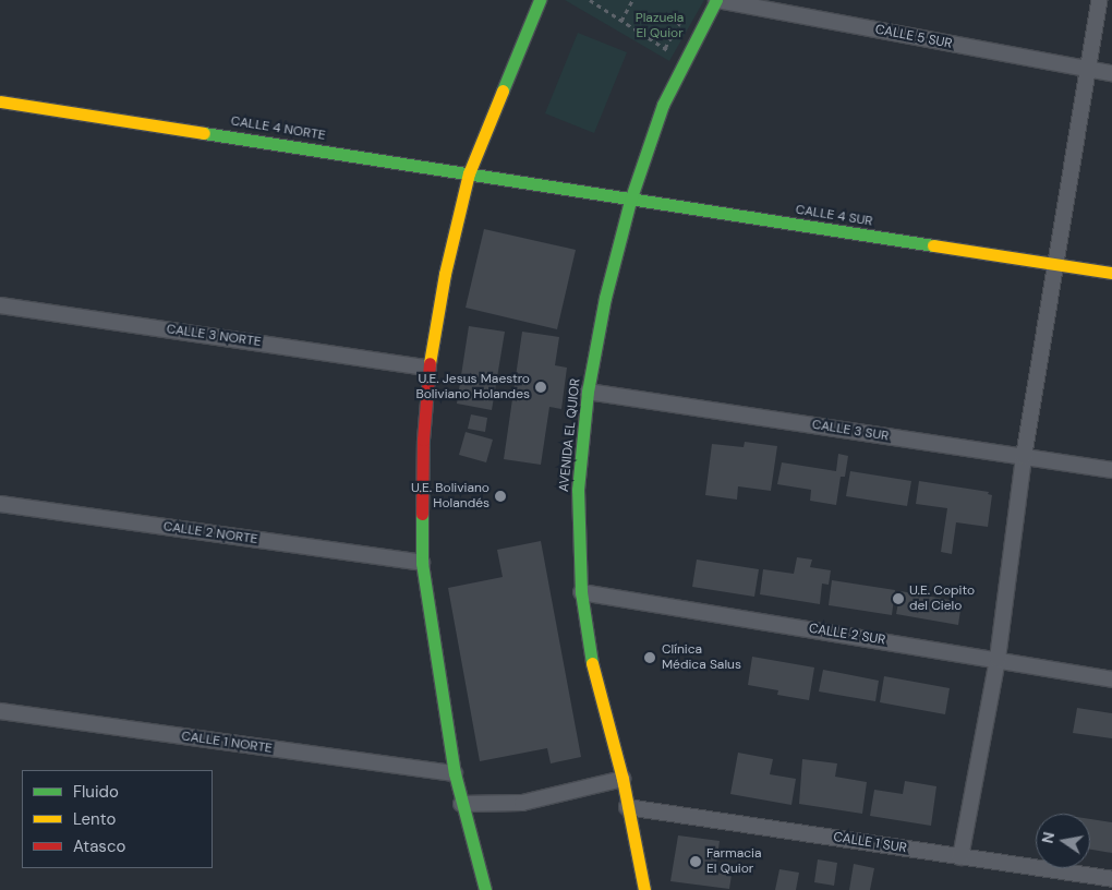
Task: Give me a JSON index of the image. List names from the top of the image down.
{
  "streets": {
    "street": [
      "CALLE 5 SUR",
      "CALLE 4 NORTE",
      "CALLE 4 SUR",
      "CALLE 3 NORTE",
      "CALLE 3 SUR",
      "AVENIDA EL QUIOR",
      "CALLE 2 NORTE",
      "CALLE 2 SUR",
      "CALLE 1 NORTE",
      "CALLE 1 SUR"
    ]
  },
  "crossings": [
    ["CALLE 5 SUR", "AVENIDA EL QUIOR"],
    ["CALLE 4 NORTE", "CALLE 4 SUR"],
    ["CALLE 4 SUR", "AVENIDA EL QUIOR"],
    ["CALLE 3 SUR", "AVENIDA EL QUIOR"],
    ["AVENIDA EL QUIOR", "CALLE 2 SUR"],
    ["AVENIDA EL QUIOR", "CALLE 1 SUR"]
  ],
  "parks": ["Plazuela El Quior"],
  "places": [
    "U.E. Jesus Maestro Boliviano Holandes",
    "U.E. Boliviano Holandés",
    "U.E. Copito del Cielo",
    "Clínica Médica Salus",
    "Farmacia El Quior"
  ],
  "legend": ["Fluido", "Lento", "Atasco"],
  "north": "left"
}
